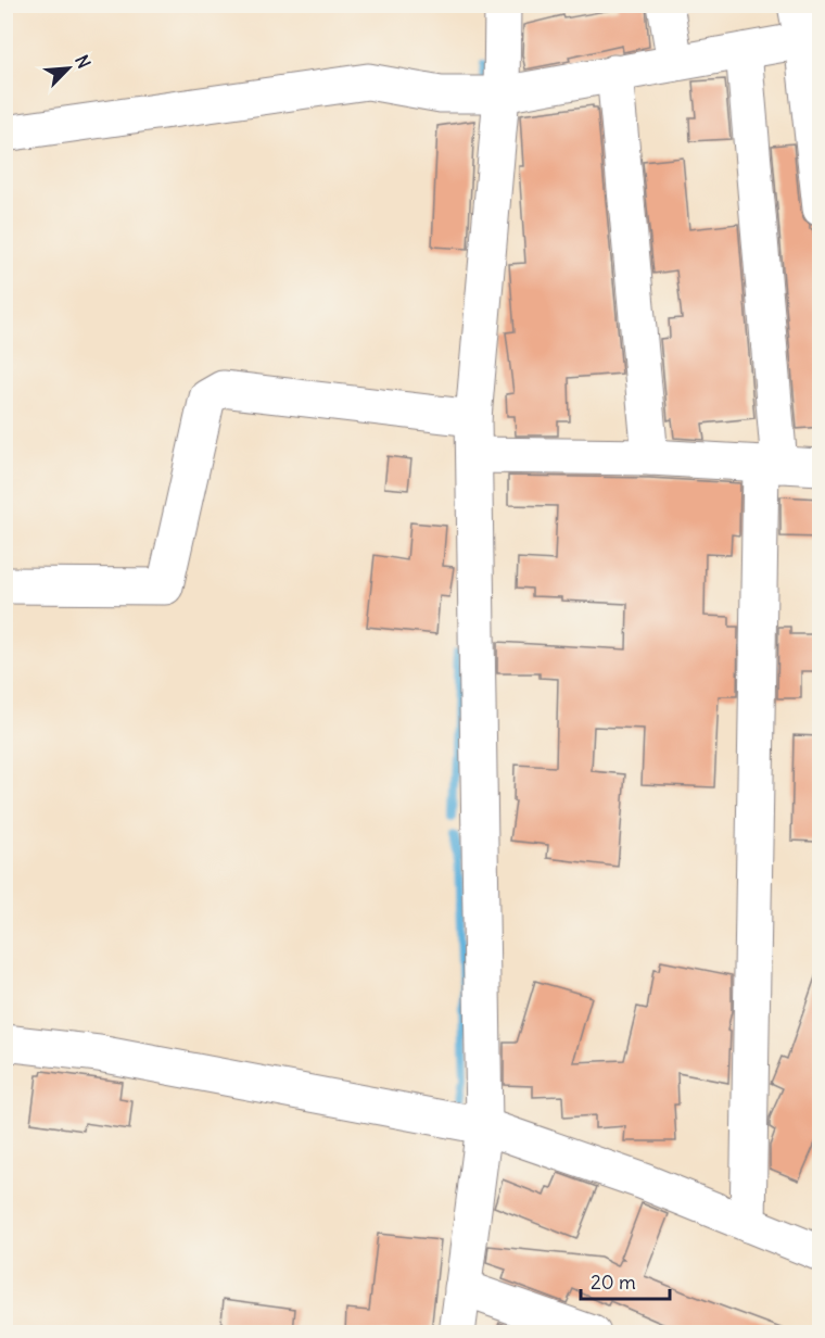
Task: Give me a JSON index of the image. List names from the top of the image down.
{
  "scale_bar": "20 m",
  "north": "top right"
}
